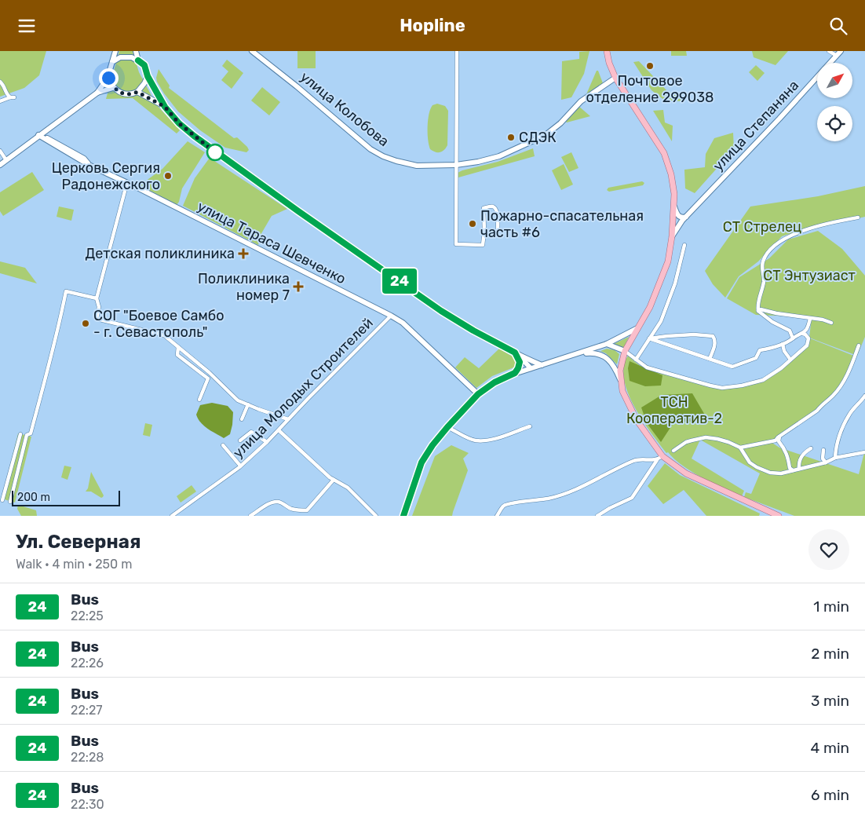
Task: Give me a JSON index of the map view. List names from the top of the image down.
{
  "streets": {
    "main road": ["улица Колобова", "улица Степаняна", "улица Тараса Шевченко"],
    "street": ["улица Молодых Строителей"]
  },
  "crossings": [
    ["улица Тараса Шевченко", "улица Молодых Строителей"]
  ],
  "parks": ["СТ Стрелец", "СТ Энтузиаст", "ТСН Кооператив-2"],
  "places": {
    "other": [
      "Почтовое отделение 299038",
      "СДЭК",
      "Церковь Сергия Радонежского",
      "Пожарно-спасательная часть #6",
      "СОГ \"Боевое Самбо - г. Севастополь\""
    ],
    "health": ["Детская поликлиника", "Поликлиника номер 7"]
  },
  "lines": ["bus line 24"],
  "scale_bar": "200 m",
  "north": "top right",
  "page": {
    "header": "Hopline",
    "on_map": "24",
    "scale": "200 m",
    "heading": ["Ул. Северная", "Walk · 4 min · 250 m"],
    "list": [
      {
        "mark": "24",
        "name": "Bus",
        "note": "22:25",
        "value": "1 min"
      },
      {
        "mark": "24",
        "name": "Bus",
        "note": "22:26",
        "value": "2 min"
      },
      {
        "mark": "24",
        "name": "Bus",
        "note": "22:27",
        "value": "3 min"
      },
      {
        "mark": "24",
        "name": "Bus",
        "note": "22:28",
        "value": "4 min"
      },
      {
        "mark": "24",
        "name": "Bus",
        "note": "22:30",
        "value": "6 min"
      }
    ]
  }
}
